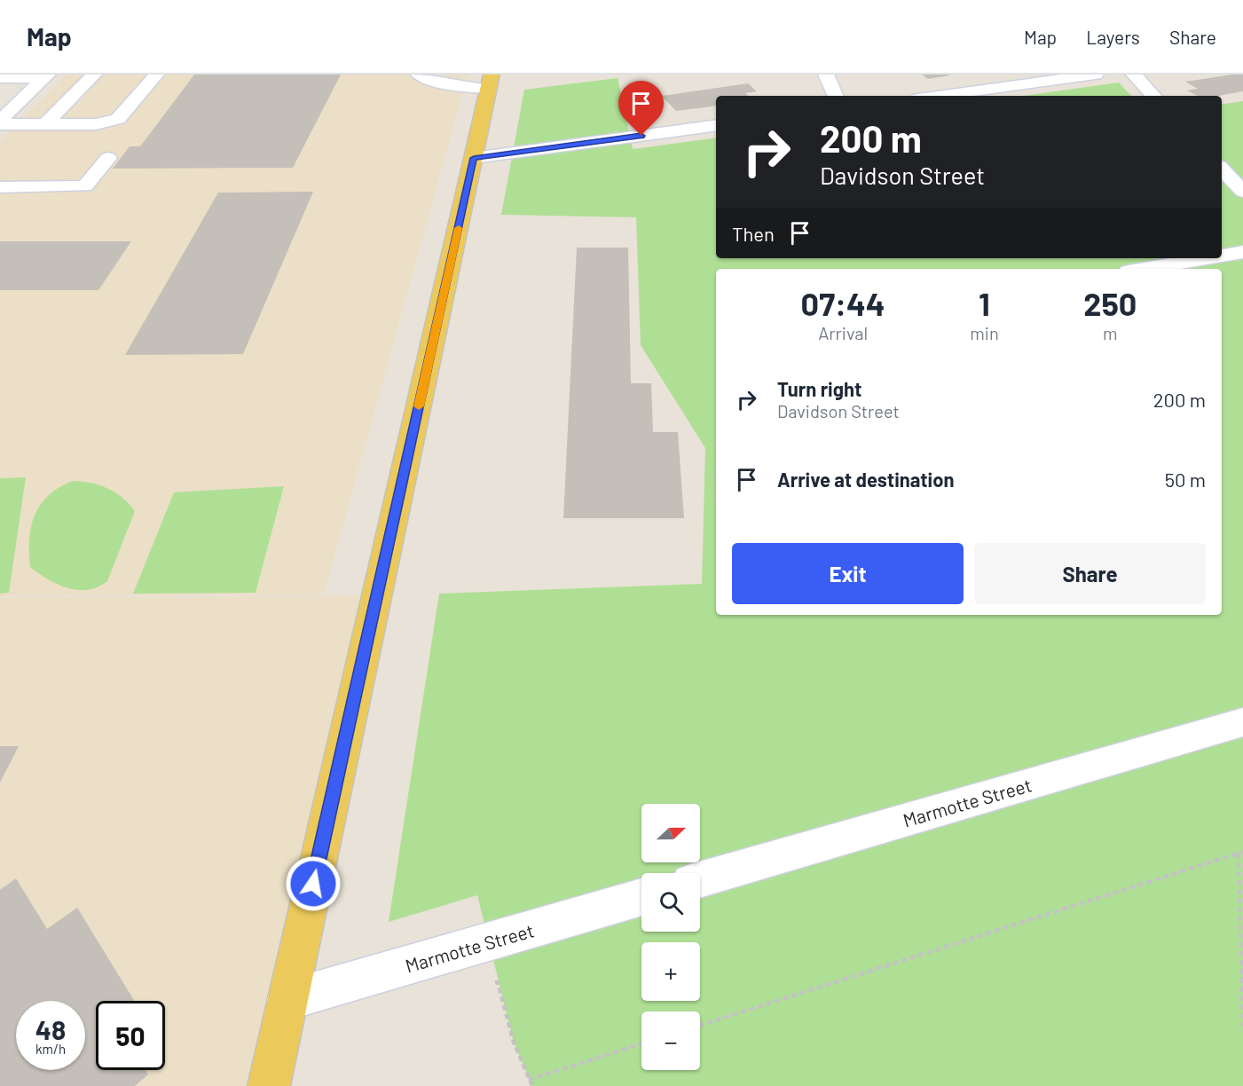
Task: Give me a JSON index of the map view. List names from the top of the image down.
{
  "streets": {
    "street": ["Marmotte Street"]
  },
  "north": "right",
  "page": {
    "header": "Map",
    "nav": ["Map", "Layers", "Share"],
    "turn": ["200 m", "Davidson Street"],
    "then": "Then",
    "eta": [
      "07:44",
      "Arrival",
      "1",
      "min",
      "250",
      "m"
    ],
    "list": [
      {
        "name": "Turn right",
        "note": "Davidson Street",
        "value": "200 m"
      },
      {
        "name": "Arrive at destination",
        "value": "50 m"
      }
    ],
    "buttons": ["Exit", "Share"],
    "map_buttons": ["+", "−"],
    "speed": "48 km/h",
    "limit": "50"
  }
}
